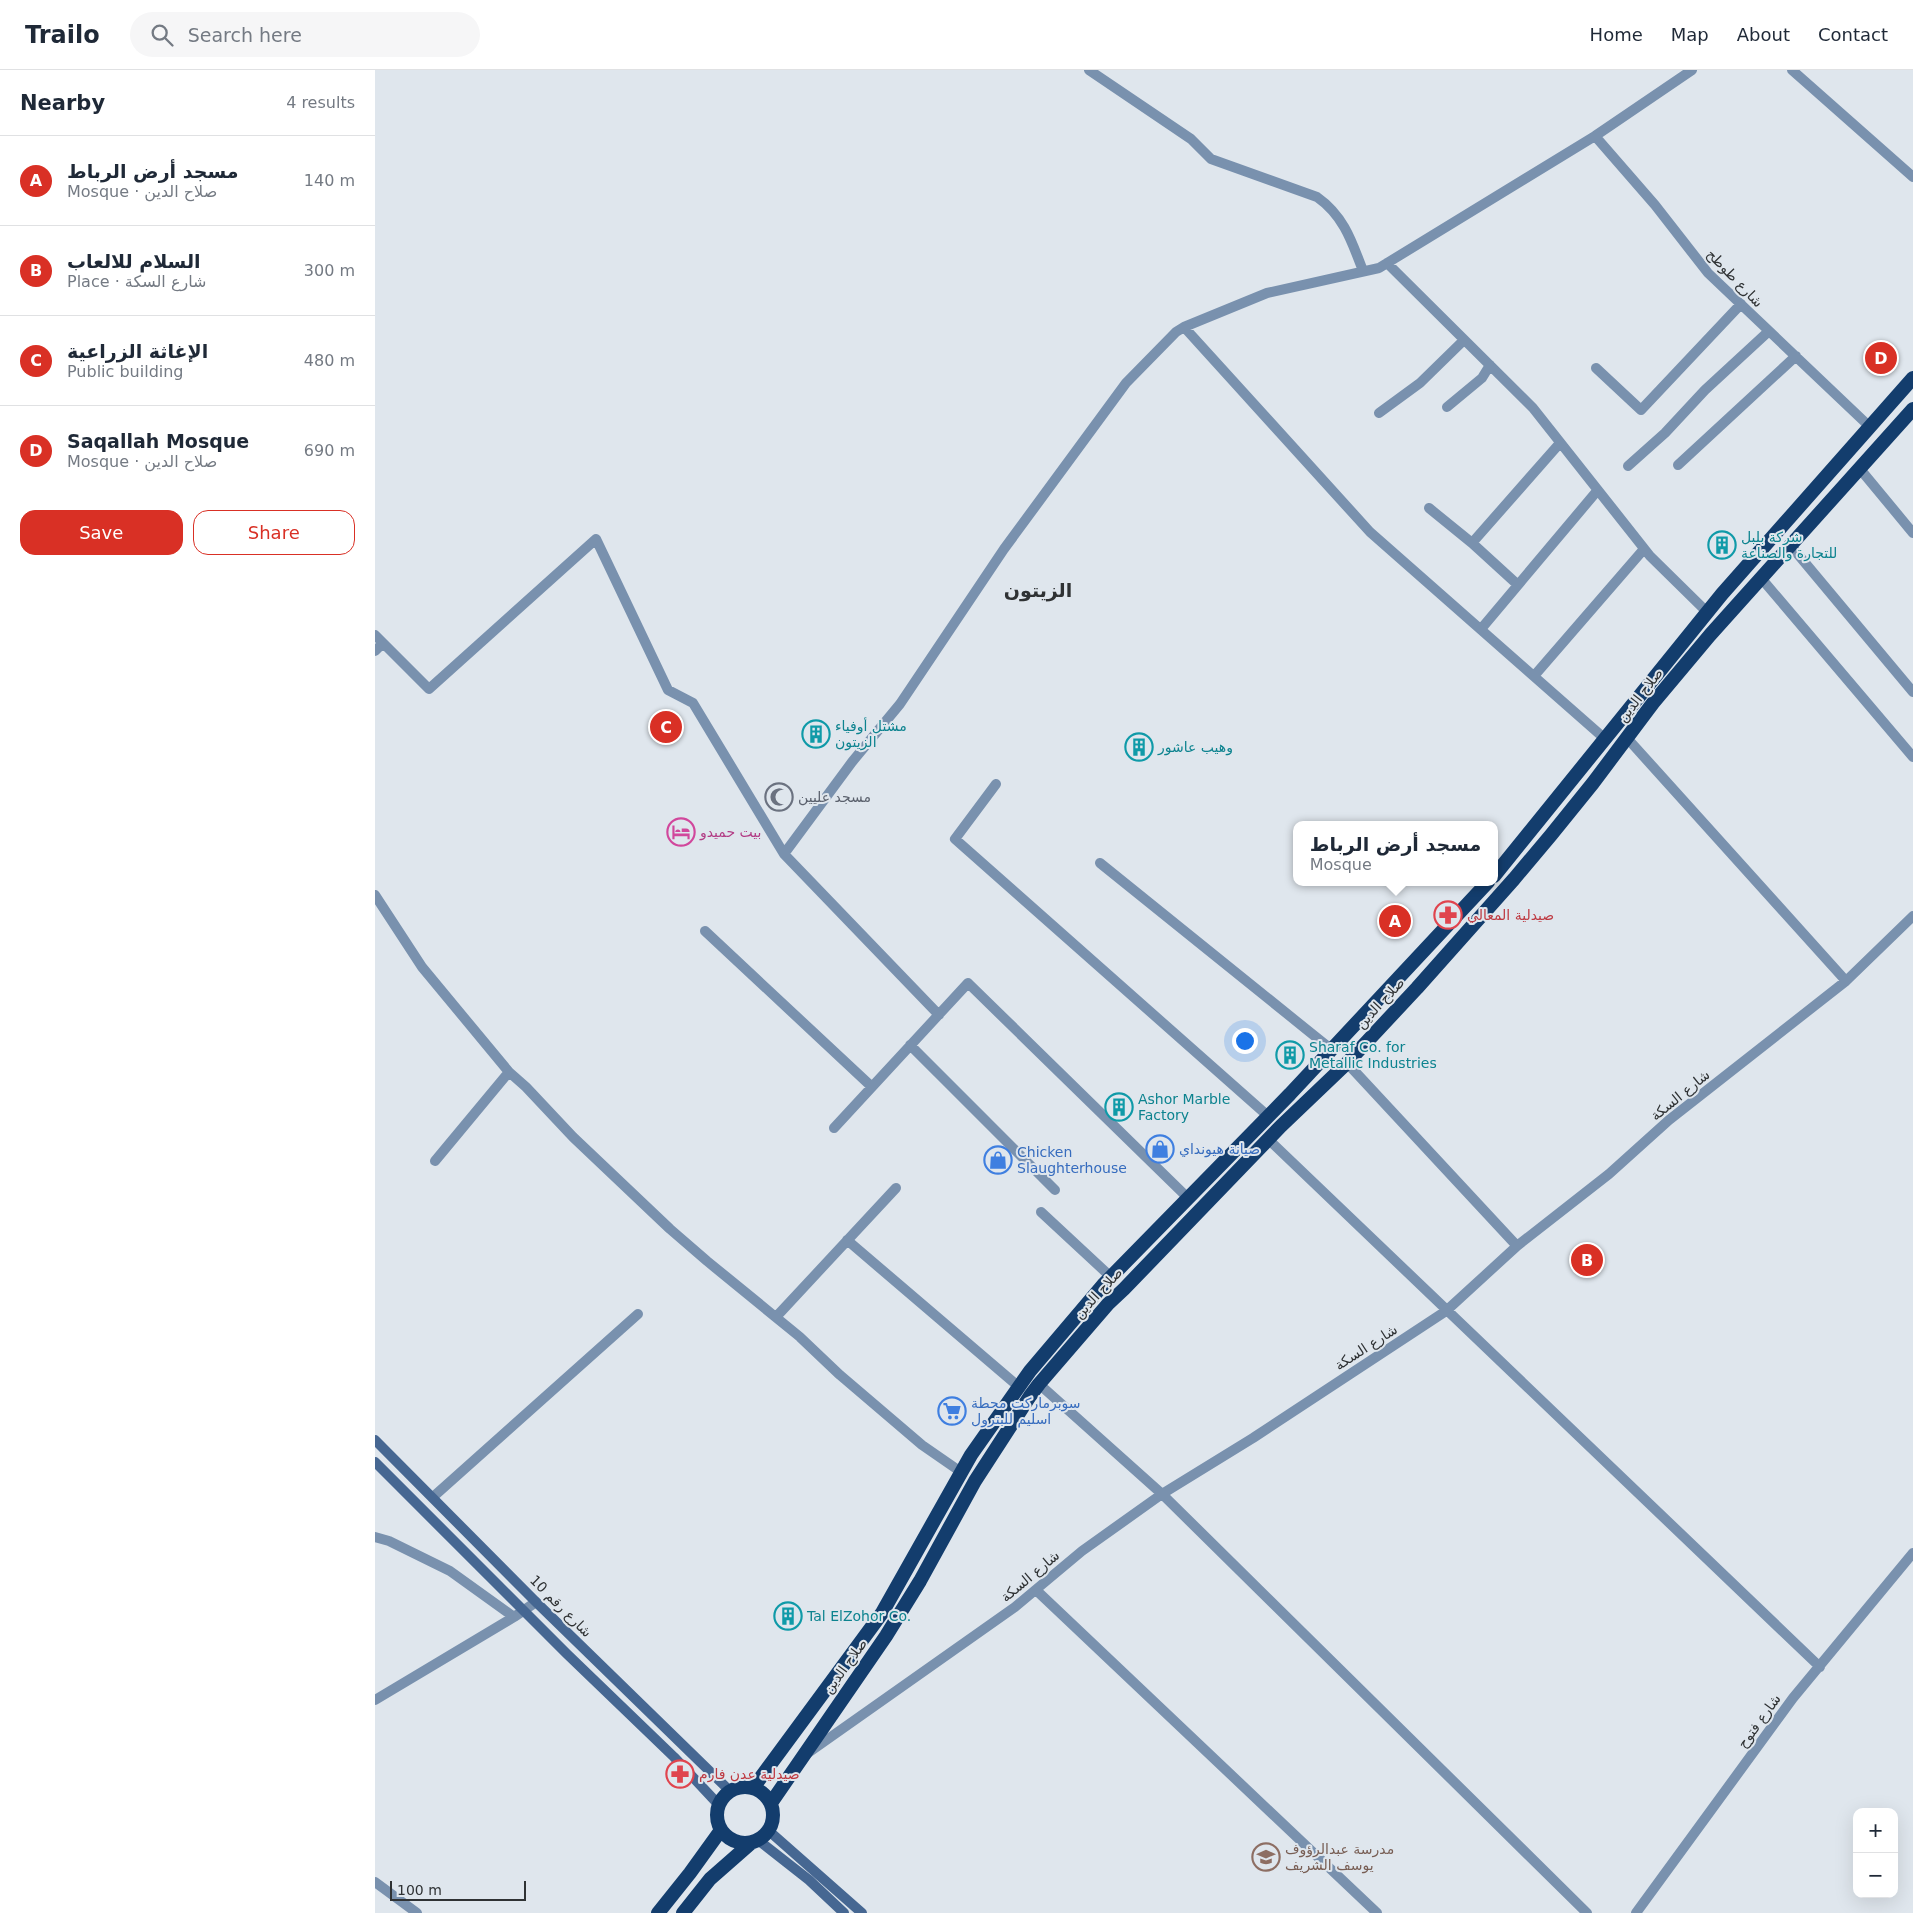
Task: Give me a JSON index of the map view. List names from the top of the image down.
{
  "streets": {
    "highway": ["صلاح الدين"],
    "main road": ["شارع رقم 10"],
    "street": ["شارع طوطح", "شارع السكة", "شارع فتوح"]
  },
  "crossings": [
    ["شارع طوطح", "صلاح الدين"],
    ["صلاح الدين", "شارع السكة"],
    ["صلاح الدين", "شارع رقم 10"]
  ],
  "districts": ["الزيتون"],
  "places": {
    "building": [
      "شركة بلبل للتجارة والصناعة",
      "مشتل أوفياء الزيتون",
      "وهيب عاشور",
      "Sharaf Co. for Metallic Industries",
      "Ashor Marble Factory",
      "Tal ElZohor Co."
    ],
    "mosque": ["مسجد عليين"],
    "hotel": ["بيت حميدو"],
    "pharmacy": ["صيدلية المعالي", "صيدلية عدن فارم"],
    "shop": ["صيانة هيونداي", "Chicken Slaughterhouse"],
    "supermarket": ["سوبرماركت محطة اسليم للبترول"],
    "school or university": ["مدرسة عبدالرؤوف يوسف الشريف"]
  },
  "scale_bar": "100 m",
  "page": {
    "header": "Trailo",
    "search": "Search here",
    "nav": [
      "Home",
      "Map",
      "About",
      "Contact"
    ],
    "heading": ["Nearby", "4 results"],
    "list": [
      {
        "mark": "A",
        "name": "مسجد أرض الرباط",
        "note": "Mosque · صلاح الدين",
        "value": "140 m"
      },
      {
        "mark": "B",
        "name": "السلام للالعاب",
        "note": "Place · شارع السكة",
        "value": "300 m"
      },
      {
        "mark": "C",
        "name": "الإغاثة الزراعية",
        "note": "Public building",
        "value": "480 m"
      },
      {
        "mark": "D",
        "name": "Saqallah Mosque",
        "note": "Mosque · صلاح الدين",
        "value": "690 m"
      }
    ],
    "pins": [
      "D",
      "C",
      "A",
      "B"
    ],
    "buttons": ["Save", "Share"],
    "popup": ["مسجد أرض الرباط", "Mosque"],
    "map_buttons": ["+", "−"],
    "scale": "100 m"
  }
}
